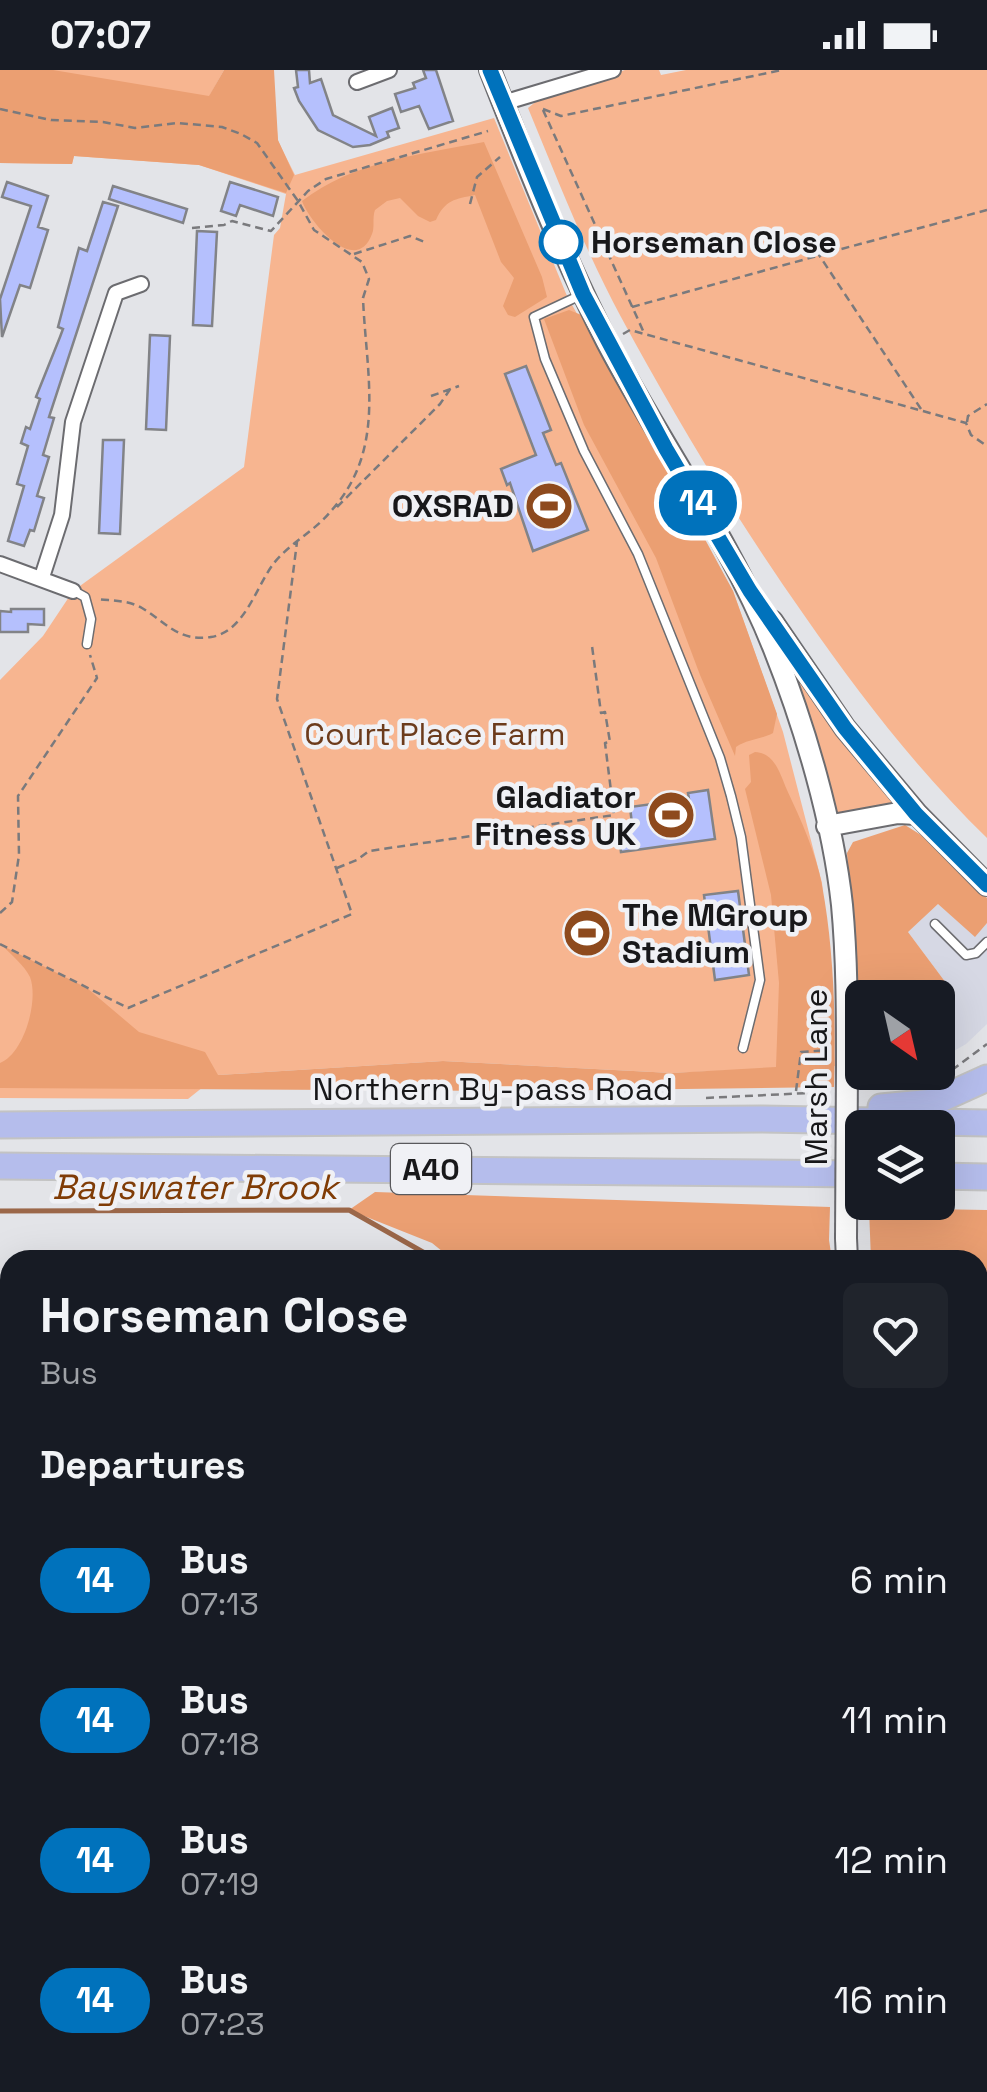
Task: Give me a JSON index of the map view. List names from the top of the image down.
{
  "streets": {
    "highway": ["Northern By-pass Road", "A40"],
    "main road": ["Marsh Lane"]
  },
  "water": ["Bayswater Brook"],
  "parks": ["Court Place Farm"],
  "places": {
    "other": ["Horseman Close"],
    "sports": ["OXSRAD", "Gladiator Fitness UK", "The MGroup Stadium"]
  },
  "lines": ["bus line 14"],
  "north": "bottom right",
  "page": {
    "status": "07:07",
    "on_map": "14",
    "heading": [
      ["Horseman Close", "Bus"],
      "Departures"
    ],
    "list": [
      {
        "mark": "14",
        "name": "Bus",
        "note": "07:13",
        "value": "6 min"
      },
      {
        "mark": "14",
        "name": "Bus",
        "note": "07:18",
        "value": "11 min"
      },
      {
        "mark": "14",
        "name": "Bus",
        "note": "07:19",
        "value": "12 min"
      },
      {
        "mark": "14",
        "name": "Bus",
        "note": "07:23",
        "value": "16 min"
      }
    ]
  }
}
